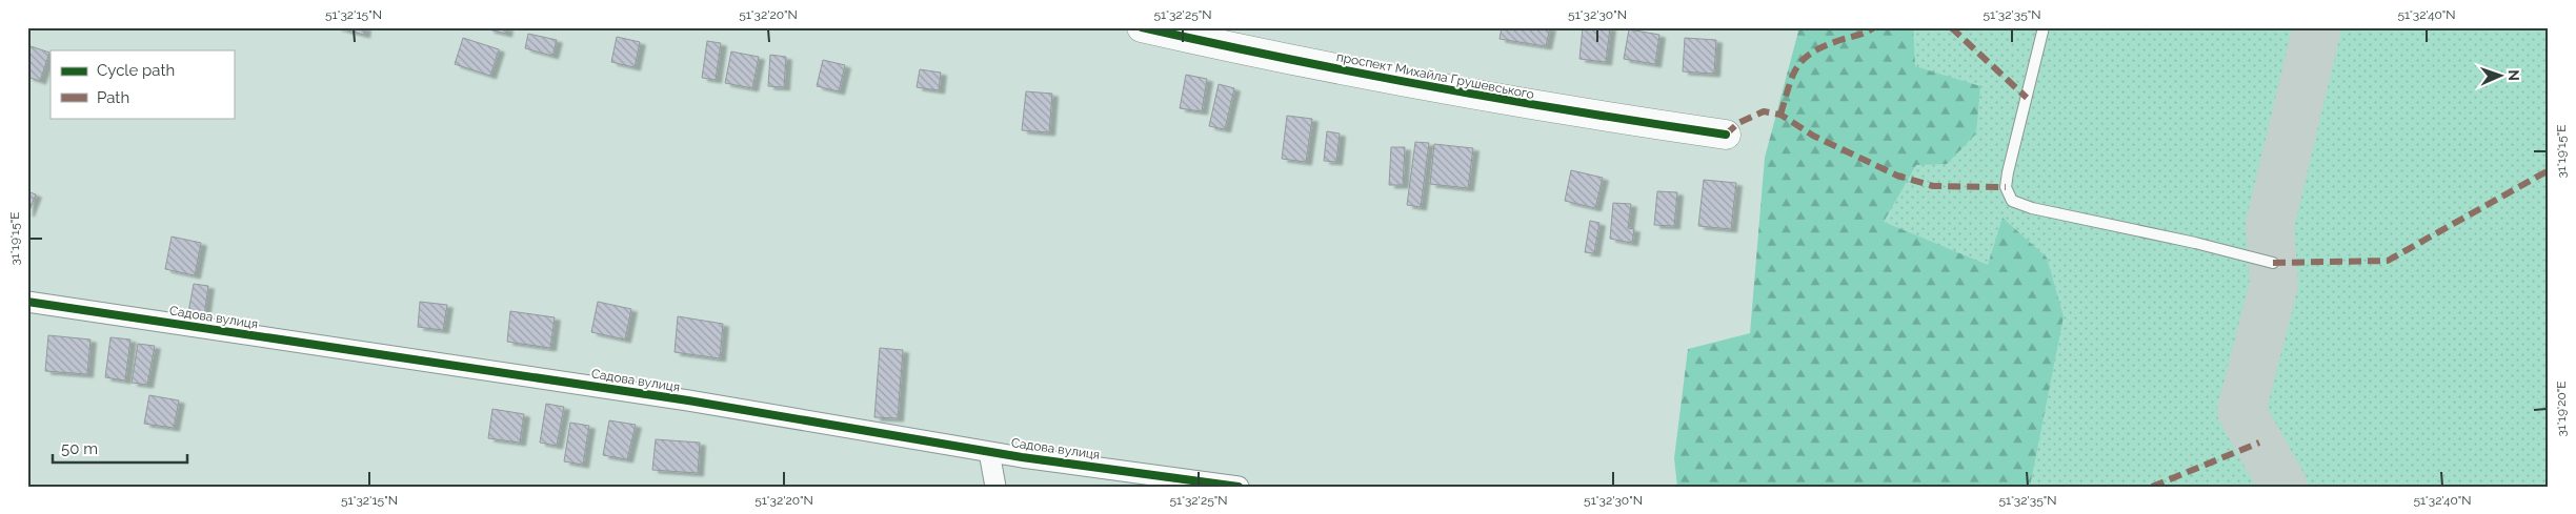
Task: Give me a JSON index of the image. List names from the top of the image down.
{
  "streets": {
    "street": ["проспект Михайла Грушевського", "Садова вулиця"]
  },
  "legend": ["Cycle path", "Path"],
  "scale_bar": "50 m",
  "north": "right",
  "coordinates": [
    "51°32'15\"N",
    "51°32'20\"N",
    "51°32'25\"N",
    "51°32'30\"N",
    "51°32'35\"N",
    "51°32'40\"N",
    "31°19'15\"E",
    "31°19'20\"E"
  ]
}
